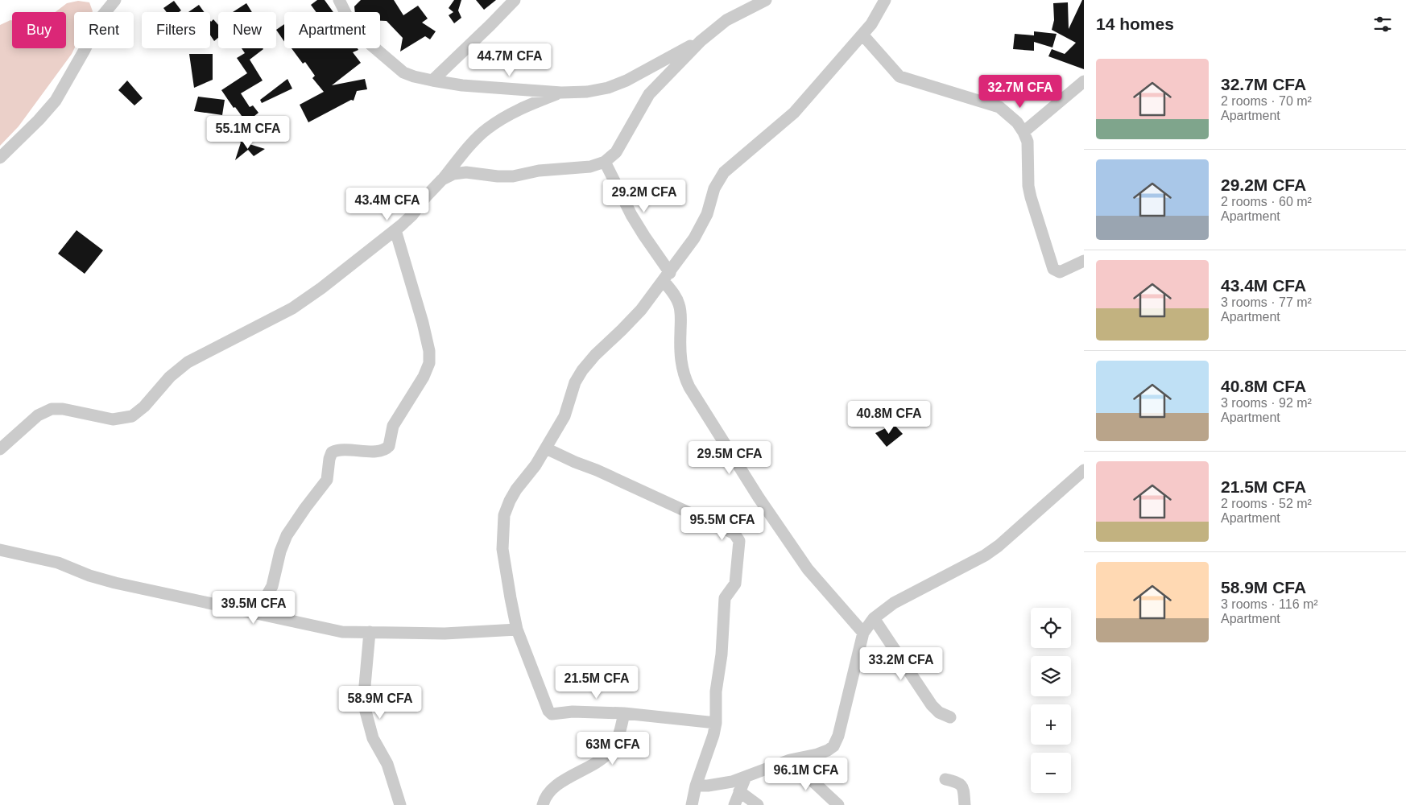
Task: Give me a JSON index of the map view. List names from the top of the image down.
{
  "page": {
    "heading": "14 homes",
    "chip": [
      "Buy",
      "Rent",
      "Filters",
      "New",
      "Apartment"
    ],
    "price": [
      "44.7M CFA",
      "32.7M CFA",
      "55.1M CFA",
      "29.2M CFA",
      "43.4M CFA",
      "40.8M CFA",
      "29.5M CFA",
      "95.5M CFA",
      "39.5M CFA",
      "33.2M CFA",
      "21.5M CFA",
      "58.9M CFA",
      "63M CFA",
      "96.1M CFA"
    ],
    "list": [
      {
        "name": "32.7M CFA",
        "note": "2 rooms · 70 m² · Apartment"
      },
      {
        "name": "29.2M CFA",
        "note": "2 rooms · 60 m² · Apartment"
      },
      {
        "name": "43.4M CFA",
        "note": "3 rooms · 77 m² · Apartment"
      },
      {
        "name": "40.8M CFA",
        "note": "3 rooms · 92 m² · Apartment"
      },
      {
        "name": "21.5M CFA",
        "note": "2 rooms · 52 m² · Apartment"
      },
      {
        "name": "58.9M CFA",
        "note": "3 rooms · 116 m² · Apartment"
      }
    ],
    "map_buttons": ["+", "−"]
  }
}
